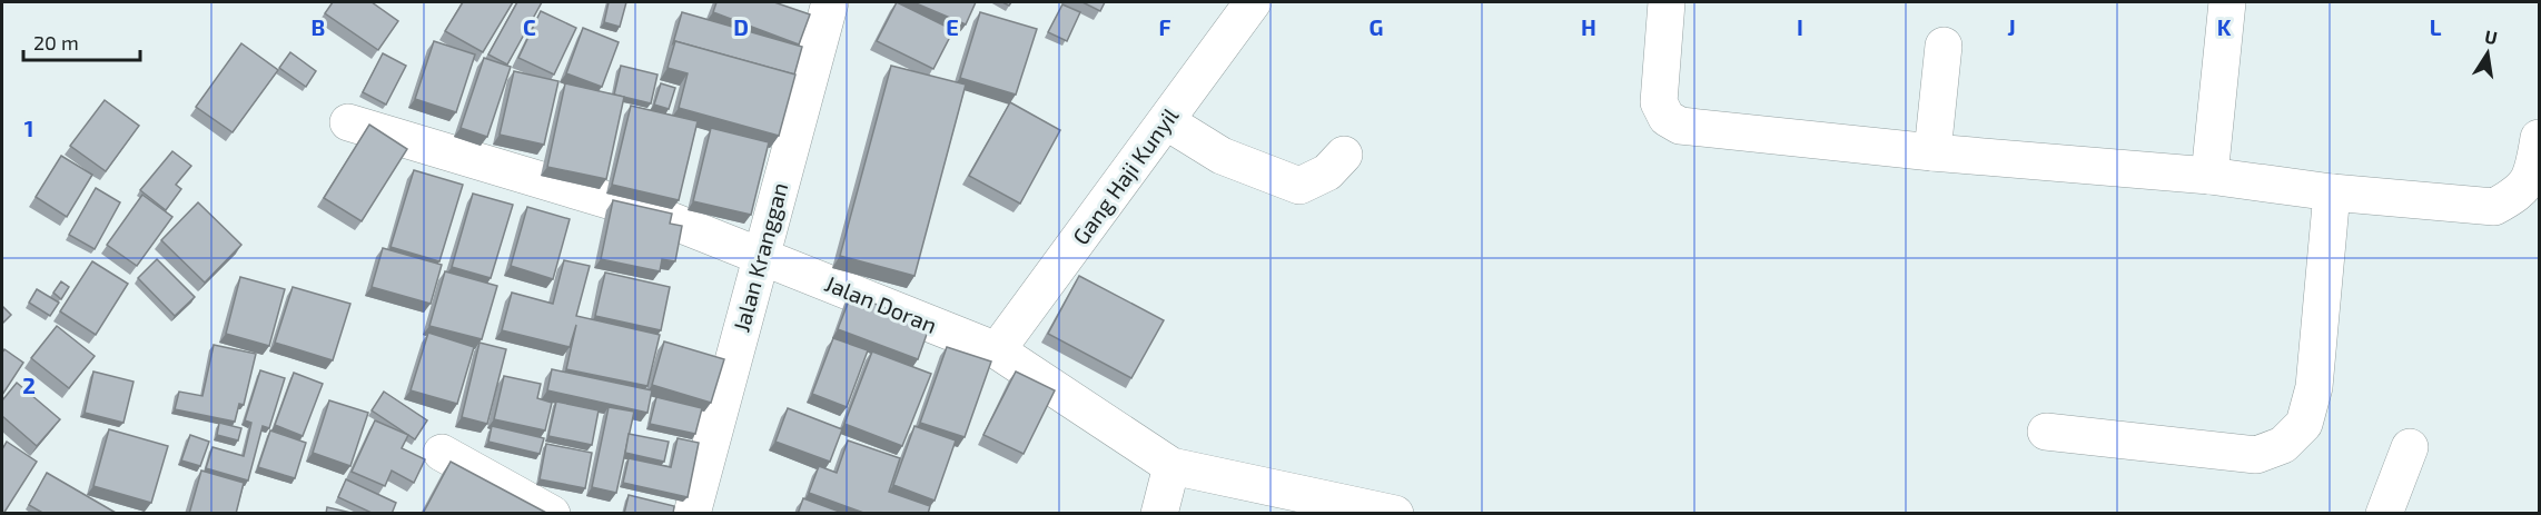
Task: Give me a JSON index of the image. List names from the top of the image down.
{
  "streets": {
    "street": ["Gang Haji Kunyil", "Jalan Kranggan", "Jalan Doran"]
  },
  "crossings": [
    ["Gang Haji Kunyil", "Jalan Doran"],
    ["Jalan Kranggan", "Jalan Doran"]
  ],
  "scale_bar": "20 m",
  "north": "top",
  "grid": {
    "columns": [
      "B",
      "C",
      "D",
      "E",
      "F",
      "G",
      "H",
      "I",
      "J",
      "K",
      "L"
    ],
    "rows": ["1", "2"]
  }
}
